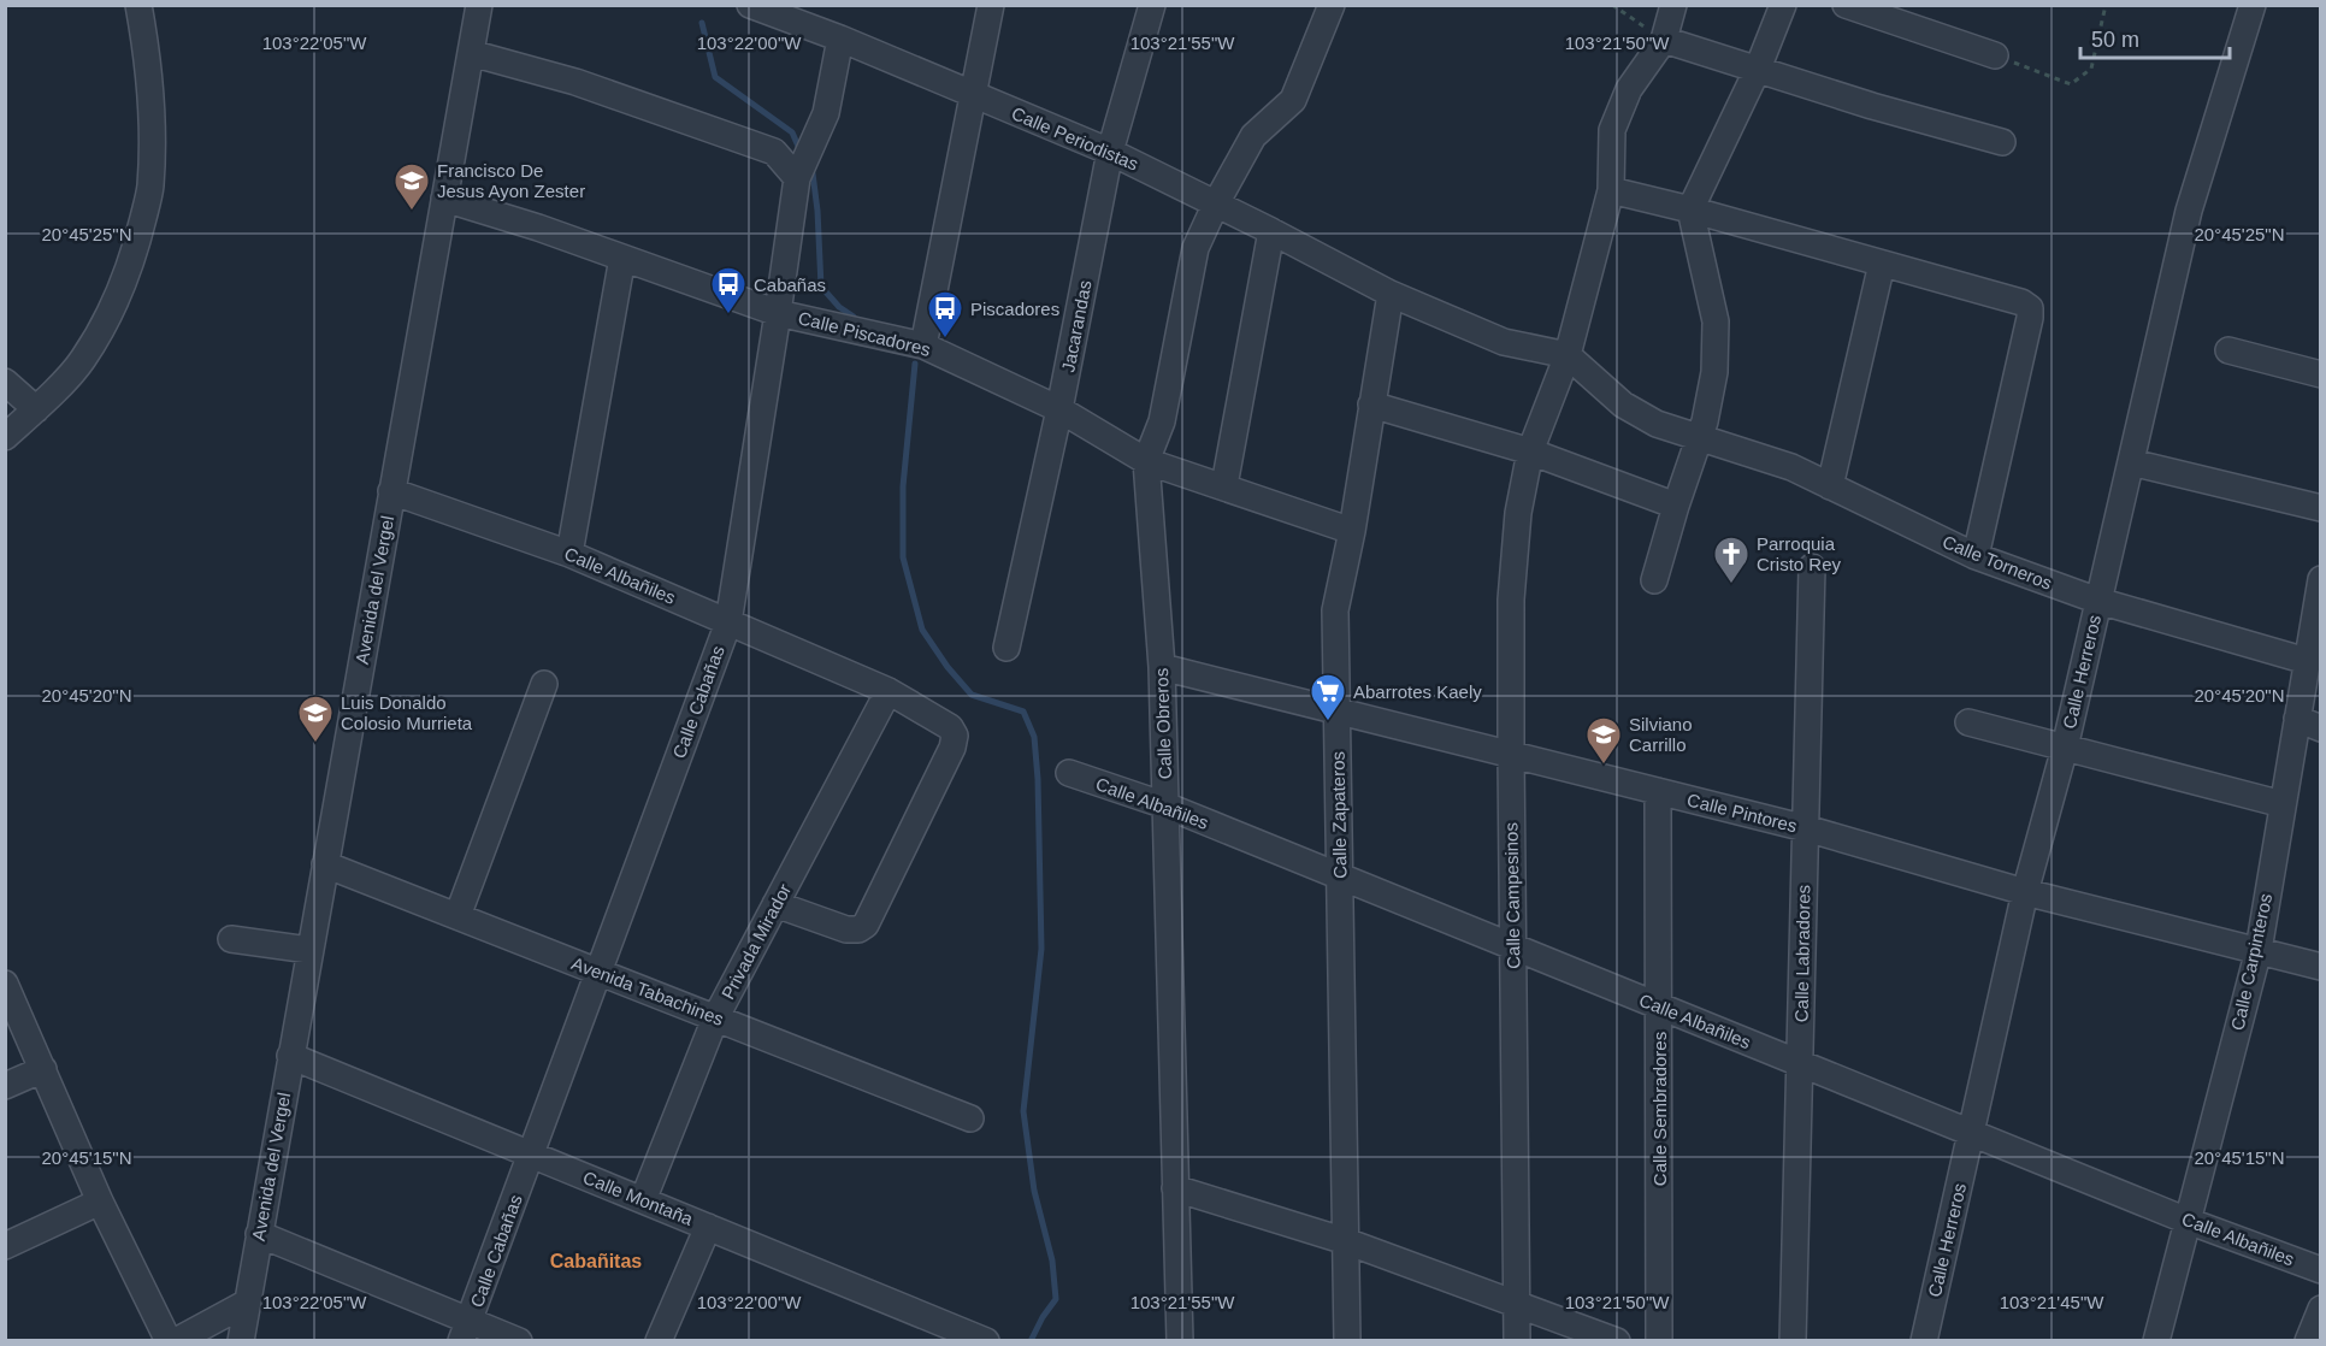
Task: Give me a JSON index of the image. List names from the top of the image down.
{
  "streets": {
    "street": [
      "Calle Periodistas",
      "Jacarandas",
      "Calle Piscadores",
      "Calle Torneros",
      "Calle Albañiles",
      "Avenida del Vergel",
      "Calle Herreros",
      "Calle Cabañas",
      "Calle Obreros",
      "Calle Pintores",
      "Calle Zapateros",
      "Calle Campesinos",
      "Privada Mirador",
      "Calle Labradores",
      "Calle Carpinteros",
      "Avenida Tabachines",
      "Calle Sembradores",
      "Calle Montaña"
    ]
  },
  "crossings": [
    ["Calle Periodistas", "Jacarandas"],
    ["Calle Periodistas", "Calle Torneros"],
    ["Calle Periodistas", "Calle Cabañas"],
    ["Calle Periodistas", "Calle Obreros"],
    ["Calle Periodistas", "Calle Zapateros"],
    ["Calle Periodistas", "Calle Campesinos"],
    ["Jacarandas", "Calle Piscadores"],
    ["Calle Piscadores", "Avenida del Vergel"],
    ["Calle Piscadores", "Calle Cabañas"],
    ["Calle Piscadores", "Calle Obreros"],
    ["Calle Piscadores", "Calle Zapateros"],
    ["Calle Torneros", "Calle Herreros"],
    ["Calle Torneros", "Calle Campesinos"],
    ["Calle Torneros", "Calle Carpinteros"],
    ["Calle Albañiles", "Avenida del Vergel"],
    ["Calle Albañiles", "Calle Herreros"],
    ["Calle Albañiles", "Calle Cabañas"],
    ["Calle Albañiles", "Calle Obreros"],
    ["Calle Albañiles", "Calle Zapateros"],
    ["Calle Albañiles", "Calle Campesinos"],
    ["Calle Albañiles", "Privada Mirador"],
    ["Calle Albañiles", "Calle Labradores"],
    ["Calle Albañiles", "Calle Carpinteros"],
    ["Calle Albañiles", "Calle Sembradores"],
    ["Avenida del Vergel", "Avenida Tabachines"],
    ["Avenida del Vergel", "Calle Montaña"],
    ["Calle Herreros", "Calle Pintores"],
    ["Calle Cabañas", "Avenida Tabachines"],
    ["Calle Cabañas", "Calle Montaña"],
    ["Calle Obreros", "Calle Pintores"],
    ["Calle Pintores", "Calle Zapateros"],
    ["Calle Pintores", "Calle Campesinos"],
    ["Calle Pintores", "Calle Labradores"],
    ["Calle Pintores", "Calle Carpinteros"],
    ["Calle Pintores", "Calle Sembradores"],
    ["Privada Mirador", "Avenida Tabachines"],
    ["Privada Mirador", "Calle Montaña"]
  ],
  "districts": ["Cabañitas"],
  "places": {
    "school or university": ["Francisco De Jesus Ayon Zester", "Luis Donaldo Colosio Murrieta", "Silviano Carrillo"],
    "bus stop": ["Cabañas", "Piscadores"],
    "church": ["Parroquia Cristo Rey"],
    "supermarket": ["Abarrotes Kaely"]
  },
  "scale_bar": "50 m",
  "coordinates": [
    "103°22'05\"W",
    "103°22'00\"W",
    "103°21'55\"W",
    "103°21'50\"W",
    "20°45'25\"N",
    "20°45'20\"N",
    "20°45'15\"N",
    "103°21'45\"W"
  ]
}
